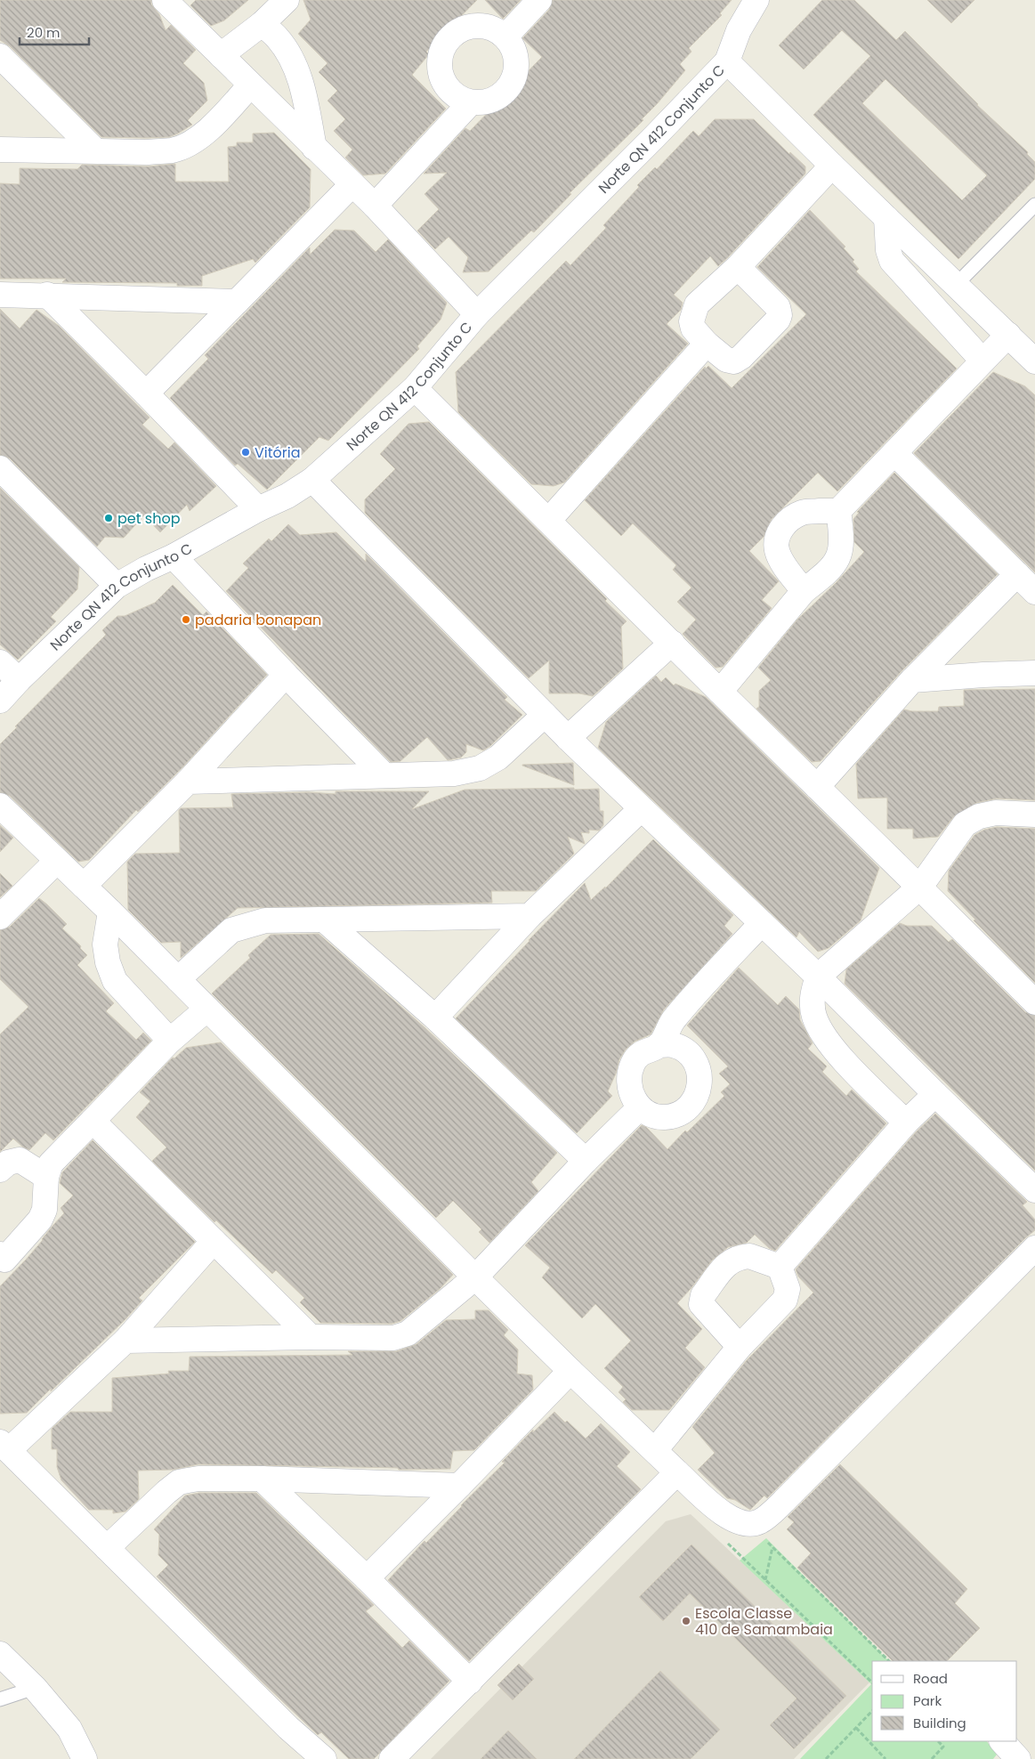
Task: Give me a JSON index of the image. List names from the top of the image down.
{
  "streets": {
    "street": ["Norte QN 412 Conjunto C"]
  },
  "places": [
    "Vitória",
    "pet shop",
    "padaria bonapan",
    "Escola Classe 410 de Samambaia"
  ],
  "legend": ["Road", "Park", "Building"],
  "scale_bar": "20 m"
}
